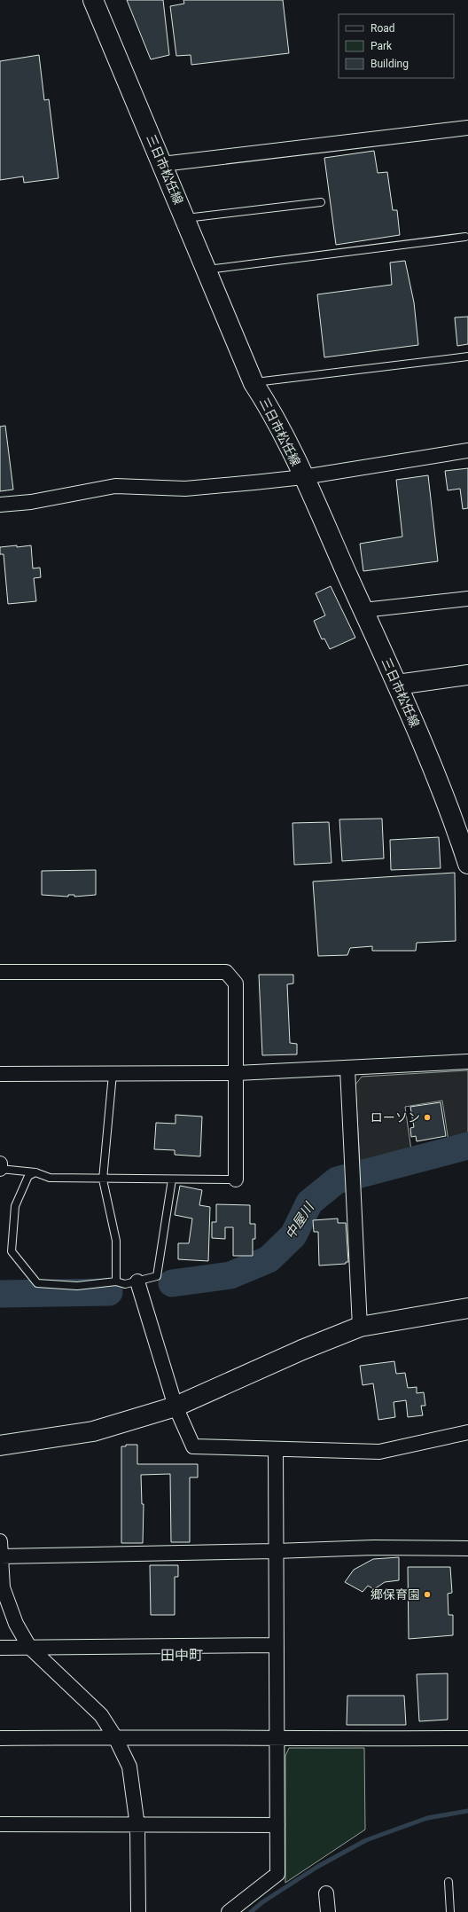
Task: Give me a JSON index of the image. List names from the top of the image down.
{
  "streets": {
    "main road": ["三日市松任線"]
  },
  "districts": ["田中町"],
  "water": ["中屋川"],
  "places": ["ローソン", "郷保育園"],
  "legend": ["Road", "Park", "Building"]
}
